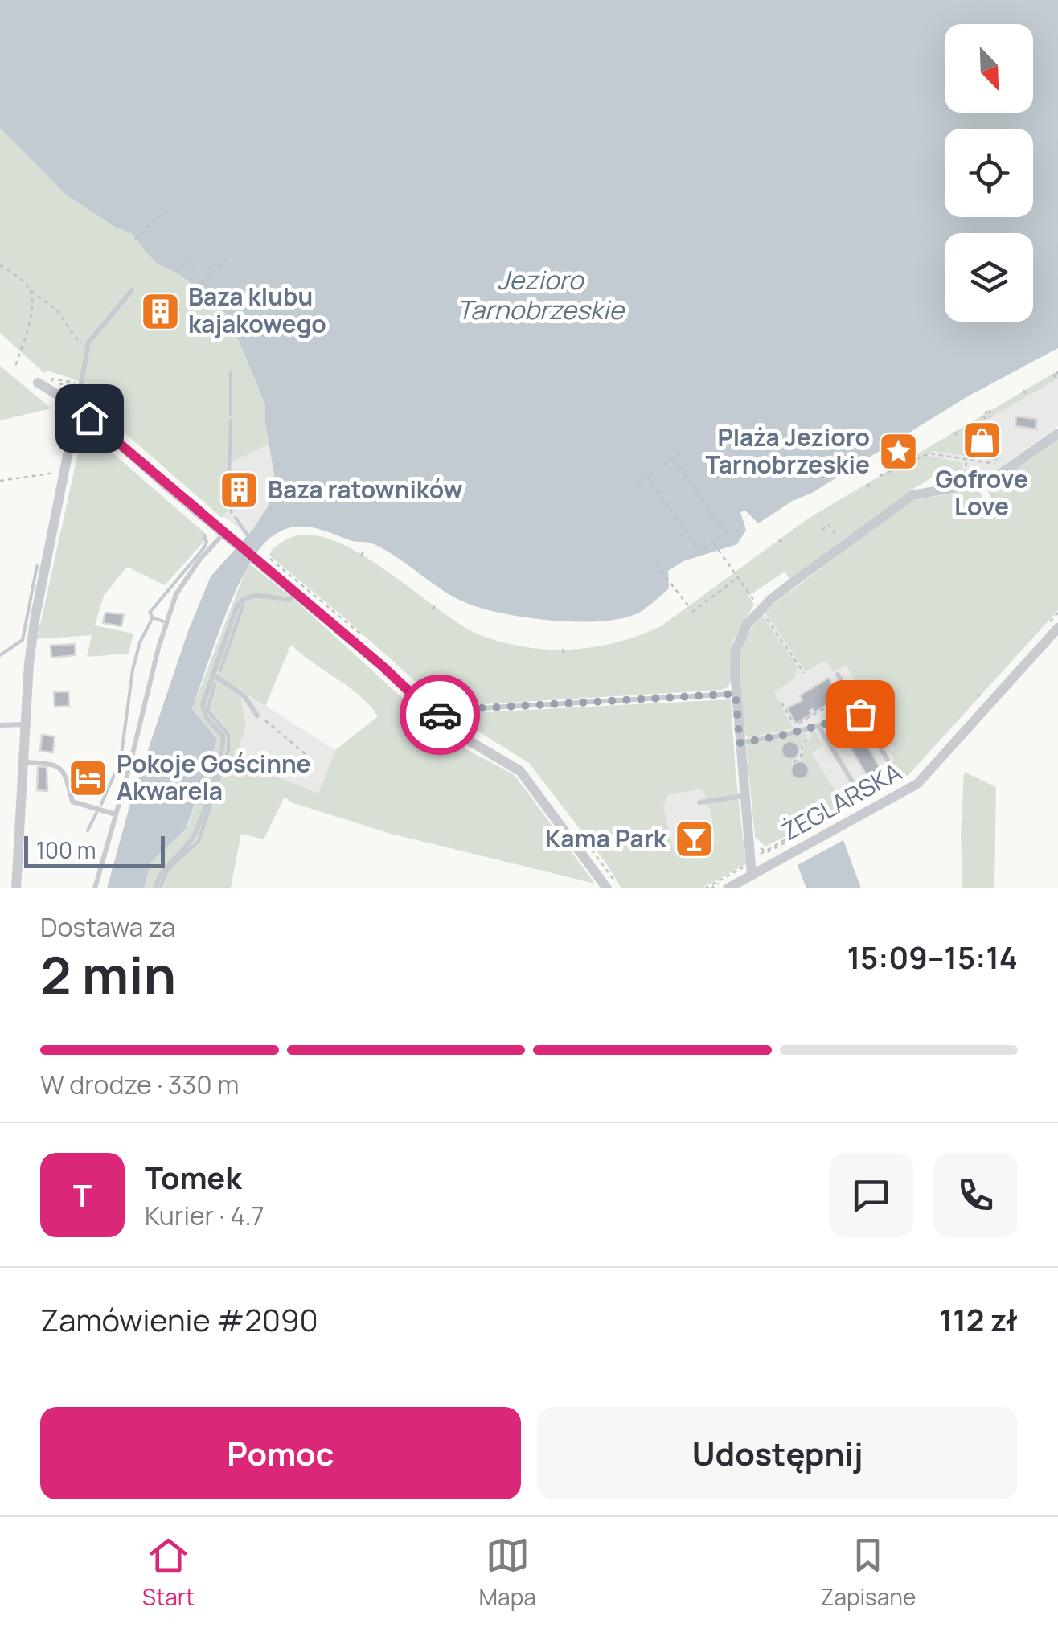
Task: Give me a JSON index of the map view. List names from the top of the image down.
{
  "streets": {
    "street": ["ŻEGLARSKA"]
  },
  "water": ["Jezioro Tarnobrzeskie"],
  "places": {
    "building": ["Baza klubu kajakowego", "Baza ratowników"],
    "shop": ["Gofrove Love"],
    "place": ["Plaża Jezioro Tarnobrzeskie"],
    "hotel": ["Pokoje Gościnne Akwarela"],
    "bar": ["Kama Park"]
  },
  "scale_bar": "100 m",
  "north": "bottom right",
  "page": {
    "scale": "100 m",
    "heading": ["2 min", "Dostawa za", "15:09–15:14"],
    "panel": [
      "Tomek",
      "Kurier · 4.7",
      "Zamówienie #2090",
      "112 zł"
    ],
    "bar": "W drodze · 330 m",
    "round": "T",
    "buttons": ["Pomoc", "Udostępnij"],
    "tabs": ["Start", "Mapa", "Zapisane"]
  }
}
